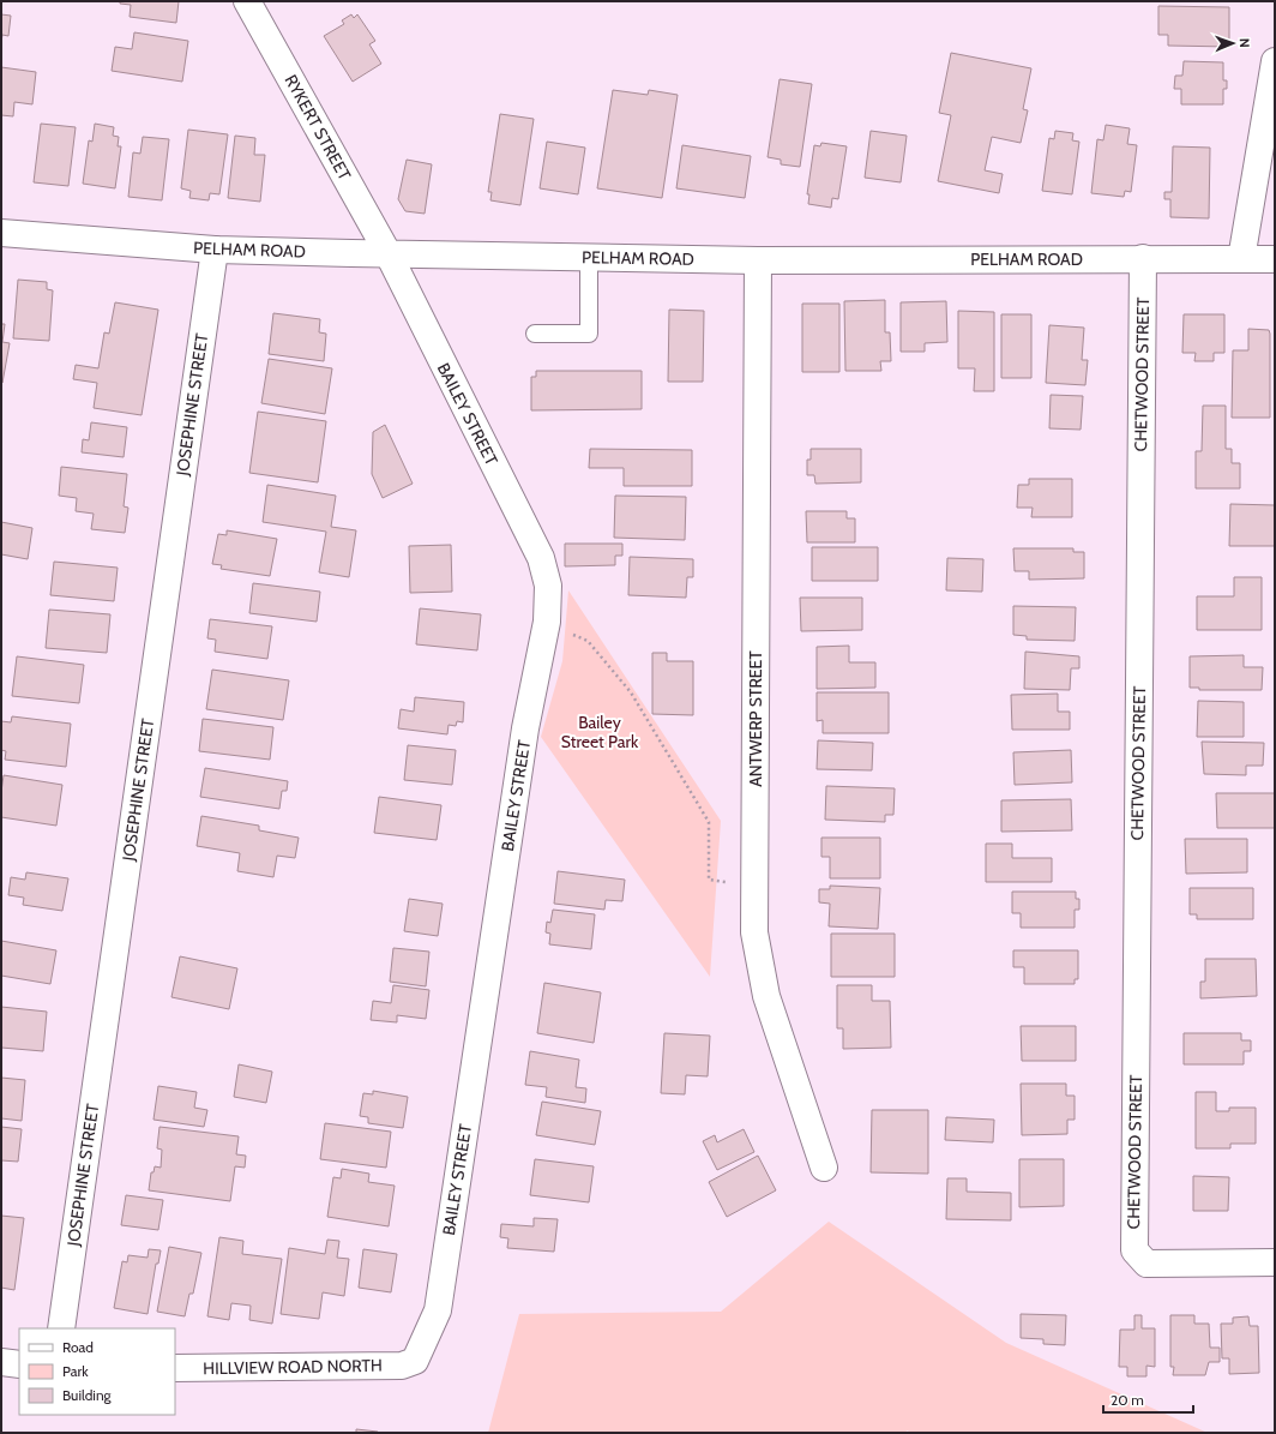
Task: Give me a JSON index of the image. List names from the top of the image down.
{
  "streets": {
    "street": [
      "RYKERT STREET",
      "PELHAM ROAD",
      "CHETWOOD STREET",
      "JOSEPHINE STREET",
      "BAILEY STREET",
      "ANTWERP STREET",
      "HILLVIEW ROAD NORTH"
    ]
  },
  "crossings": [
    ["RYKERT STREET", "PELHAM ROAD"],
    ["RYKERT STREET", "BAILEY STREET"],
    ["PELHAM ROAD", "CHETWOOD STREET"],
    ["PELHAM ROAD", "JOSEPHINE STREET"],
    ["PELHAM ROAD", "BAILEY STREET"],
    ["PELHAM ROAD", "ANTWERP STREET"],
    ["BAILEY STREET", "HILLVIEW ROAD NORTH"]
  ],
  "parks": ["Bailey Street Park"],
  "legend": ["Road", "Park", "Building"],
  "scale_bar": "20 m",
  "north": "right"
}
